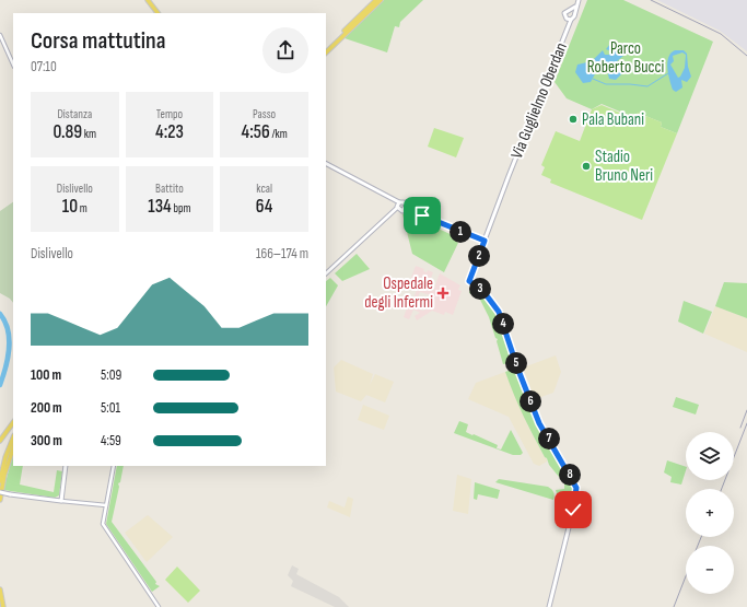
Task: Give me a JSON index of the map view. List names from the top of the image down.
{
  "streets": {
    "main road": ["Via Guglielmo Oberdan"]
  },
  "parks": ["Parco Roberto Bucci"],
  "places": {
    "other": ["Pala Bubani", "Stadio Bruno Neri"],
    "health": ["Ospedale degli Infermi"]
  },
  "page": {
    "heading": ["Corsa mattutina", "07:10"],
    "stats": [
      ["Distanza", "0.89 km"],
      ["Tempo", "4:23"],
      ["Passo", "4:56 /km"],
      ["Dislivello", "10 m"],
      ["Battito", "134 bpm"],
      ["kcal", "64"]
    ],
    "pins": [
      "1",
      "2",
      "3",
      "4",
      "5",
      "6",
      "7",
      "8"
    ],
    "chart": ["Dislivello", "166–174 m"],
    "list": [
      {
        "name": "100 m",
        "note": "5:09"
      },
      {
        "name": "200 m",
        "note": "5:01"
      },
      {
        "name": "300 m",
        "note": "4:59"
      }
    ],
    "map_buttons": ["+", "−"]
  }
}
